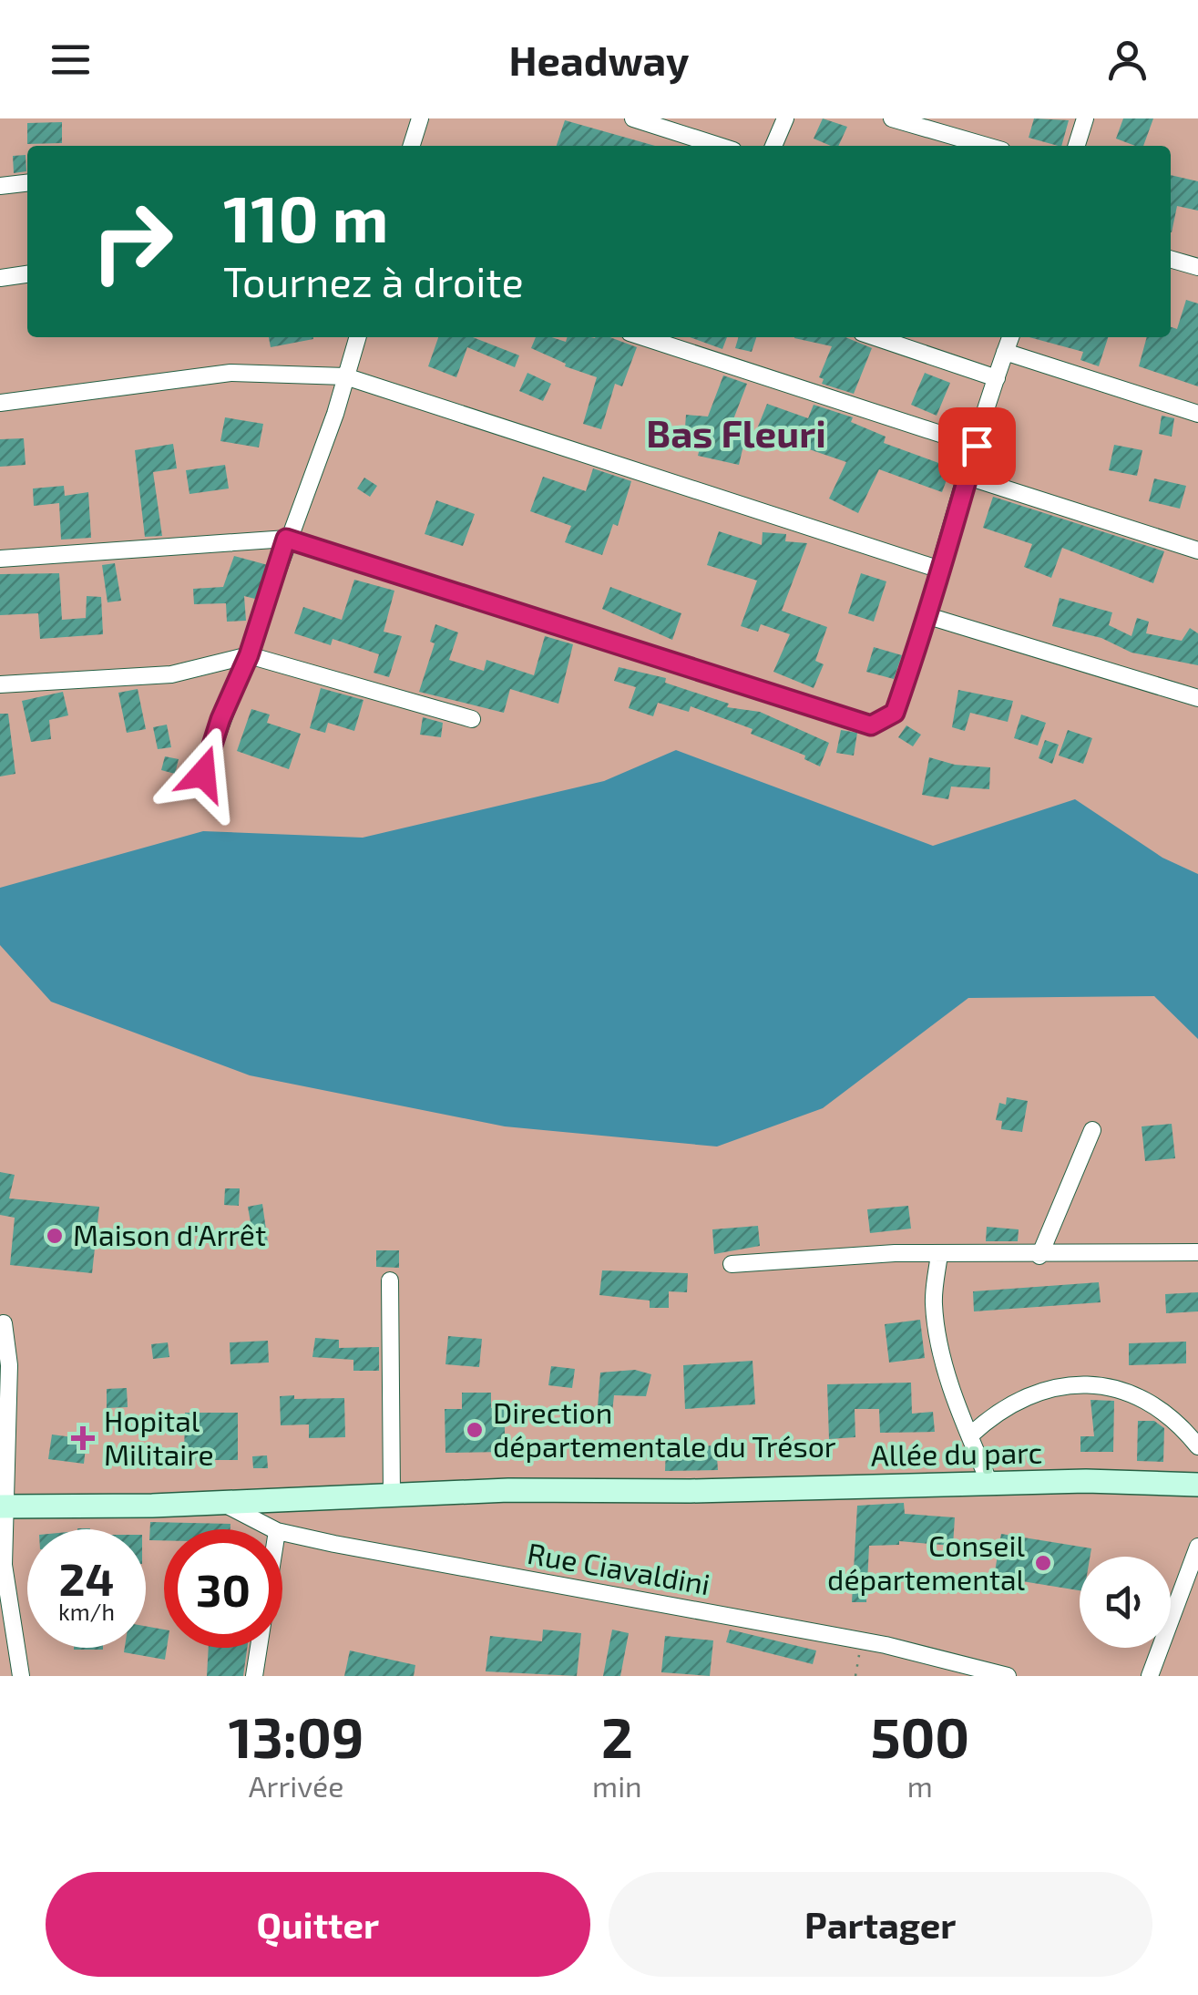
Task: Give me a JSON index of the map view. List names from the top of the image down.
{
  "streets": {
    "street": ["Allée du parc", "Rue Ciavaldini"]
  },
  "crossings": [
    ["Allée du parc", "Rue Ciavaldini"]
  ],
  "districts": ["Bas Fleuri"],
  "places": {
    "other": ["Maison d'Arrêt", "Direction départementale du Trésor", "Conseil départemental"],
    "health": ["Hopital Militaire"]
  },
  "page": {
    "header": "Headway",
    "turn": ["110 m", "Tournez à droite"],
    "speed": "24 km/h",
    "limit": "30",
    "eta": [
      "13:09",
      "Arrivée",
      "2",
      "min",
      "500",
      "m"
    ],
    "buttons": ["Quitter", "Partager"]
  }
}
